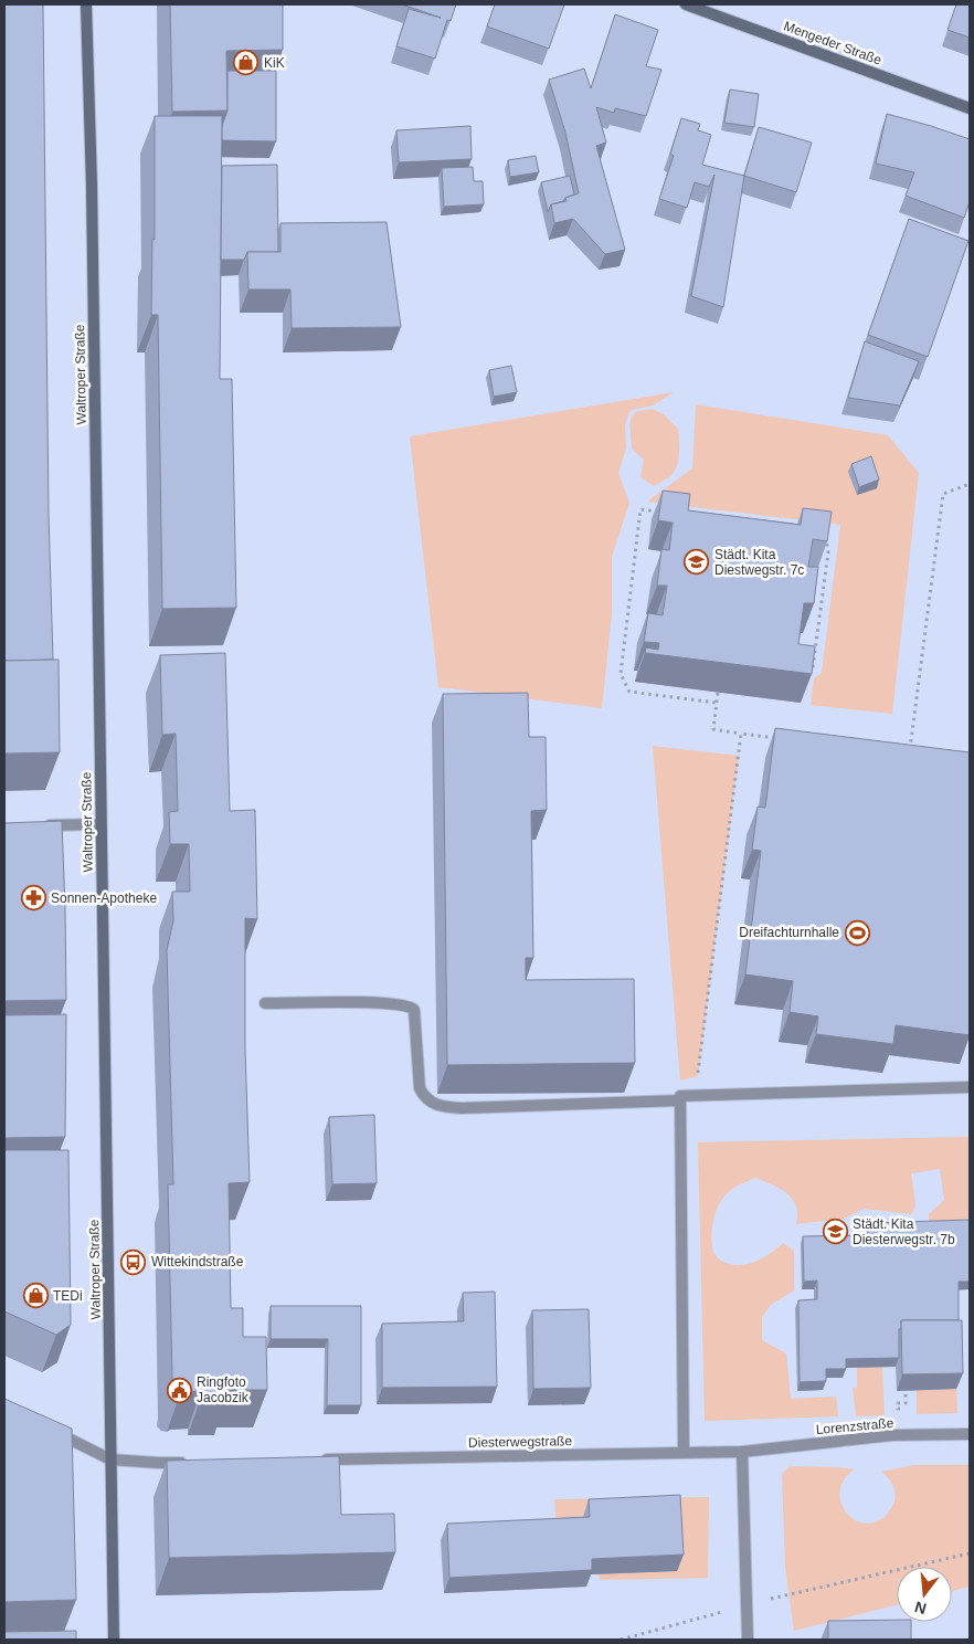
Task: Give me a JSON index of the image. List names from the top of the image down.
{
  "streets": {
    "main road": ["Mengeder Straße", "Waltroper Straße"],
    "street": ["Lorenzstraße", "Diesterwegstraße"]
  },
  "crossings": [
    ["Lorenzstraße", "Diesterwegstraße"]
  ],
  "places": {
    "shop": ["KiK", "TEDi"],
    "school or university": ["Städt. Kita Diestwegstr. 7c", "Städt. Kita Diesterwegstr. 7b"],
    "pharmacy": ["Sonnen-Apotheke"],
    "sports": ["Dreifachturnhalle"],
    "bus stop": ["Wittekindstraße"],
    "public building": ["Ringfoto Jacobzik"]
  },
  "north": "bottom"
}
